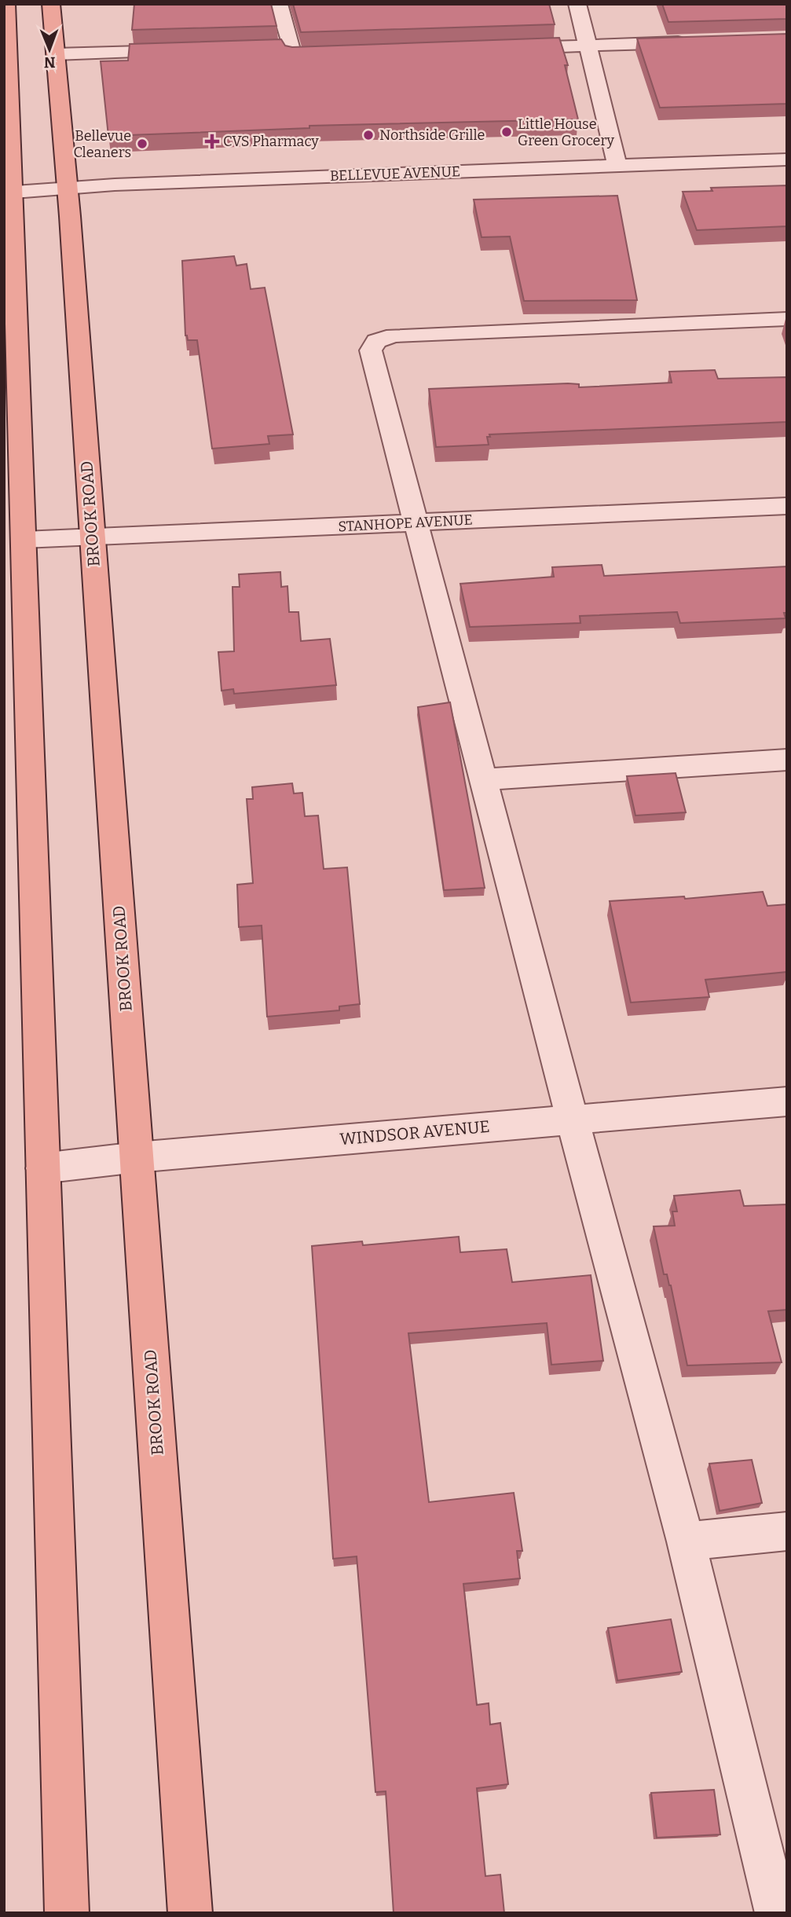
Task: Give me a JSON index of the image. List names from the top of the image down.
{
  "streets": {
    "main road": ["BROOK ROAD"],
    "street": ["BELLEVUE AVENUE", "STANHOPE AVENUE", "WINDSOR AVENUE"]
  },
  "crossings": [
    ["BELLEVUE AVENUE", "BROOK ROAD"],
    ["BROOK ROAD", "STANHOPE AVENUE"],
    ["BROOK ROAD", "WINDSOR AVENUE"]
  ],
  "places": {
    "other": ["Little House Green Grocery", "Northside Grille", "Bellevue Cleaners"],
    "health": ["CVS Pharmacy"]
  },
  "north": "bottom"
}
